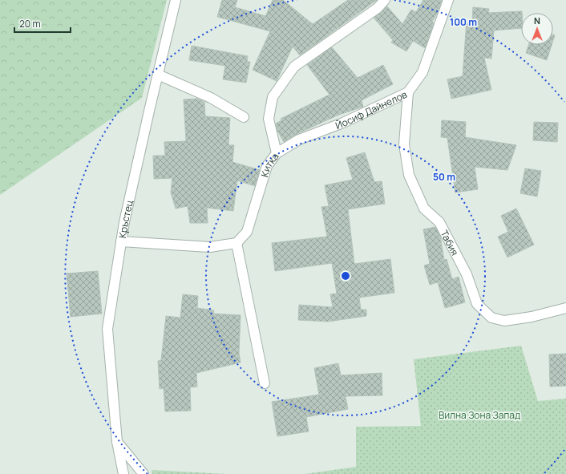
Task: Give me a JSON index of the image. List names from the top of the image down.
{
  "streets": {
    "street": [
      "Йосиф Дайнелов",
      "Китка",
      "Кръстец",
      "Табия"
    ]
  },
  "crossings": [
    ["Йосиф Дайнелов", "Китка"],
    ["Йосиф Дайнелов", "Табия"]
  ],
  "parks": ["Вилна Зона Запад"],
  "scale_bar": "20 m",
  "north": "top",
  "rings": ["100 m", "50 m"]
}
